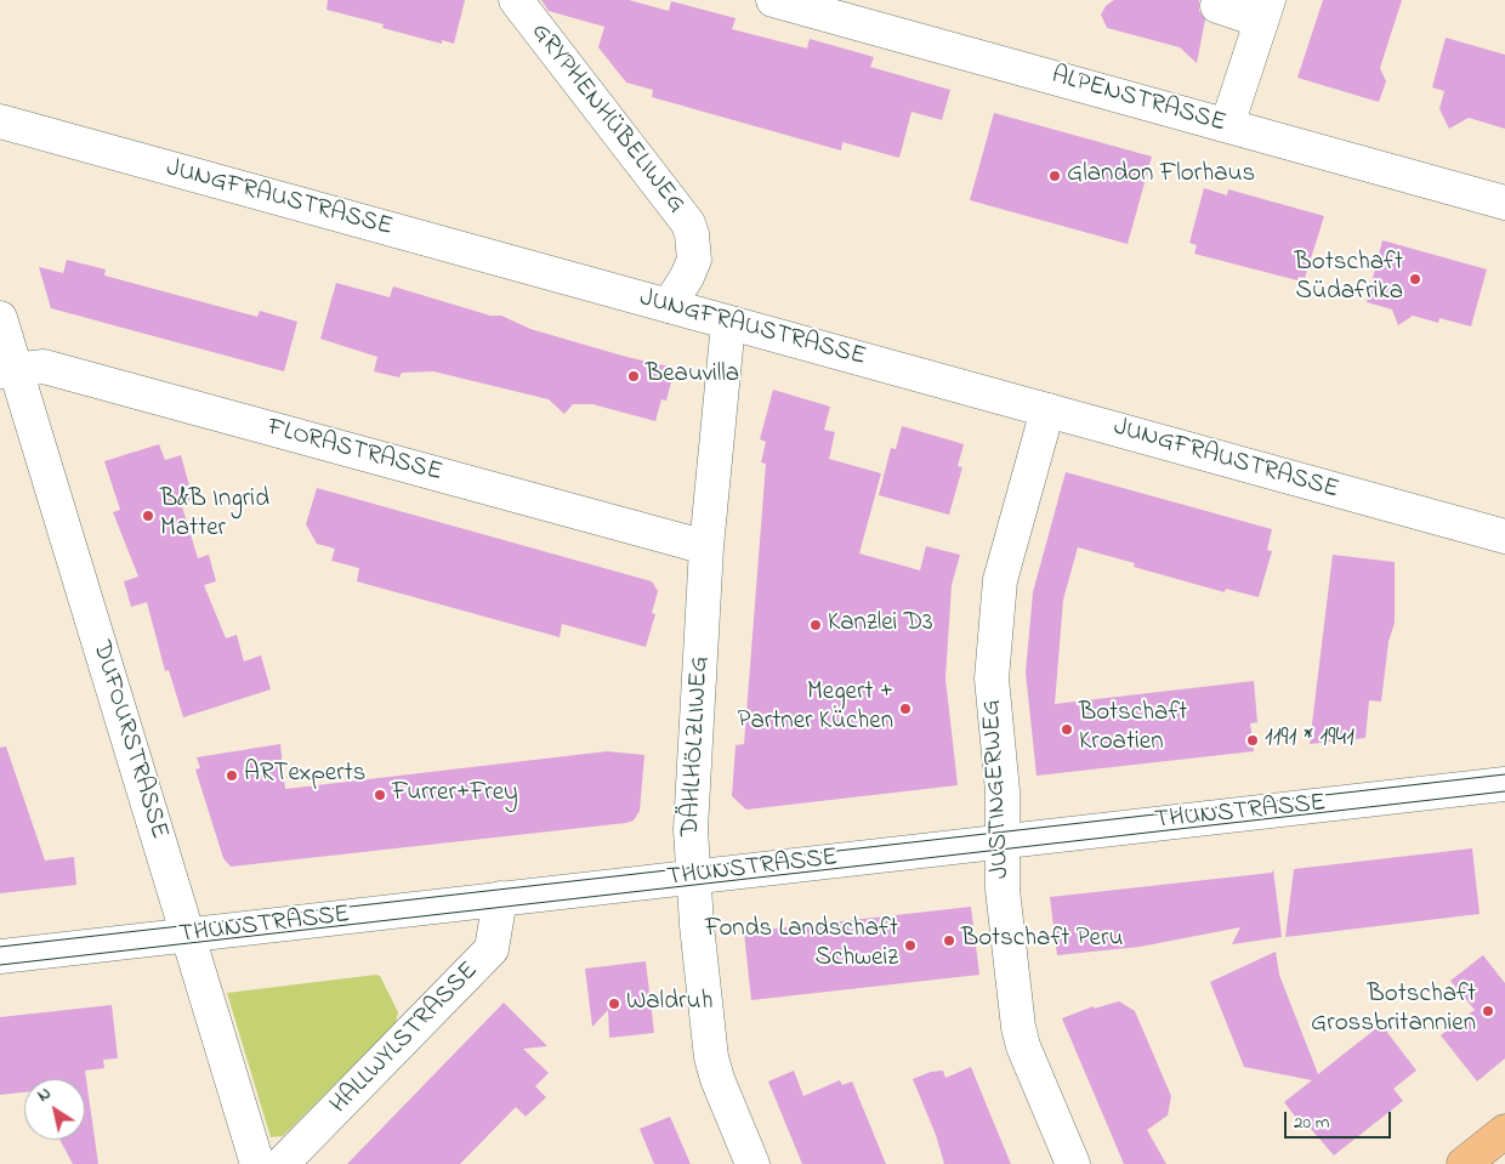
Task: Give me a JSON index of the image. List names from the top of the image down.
{
  "streets": {
    "street": [
      "ALPENSTRASSE",
      "GRYPHENHÜBELIWEG",
      "JUNGFRAUSTRASSE",
      "FLORASTRASSE",
      "DUFOURSTRASSE",
      "DÄHLHÖLZLIWEG",
      "JUSTINGERWEG",
      "THUNSTRASSE",
      "HALLWYLSTRASSE"
    ]
  },
  "crossings": [
    ["GRYPHENHÜBELIWEG", "JUNGFRAUSTRASSE"],
    ["JUNGFRAUSTRASSE", "DÄHLHÖLZLIWEG"],
    ["JUNGFRAUSTRASSE", "JUSTINGERWEG"],
    ["FLORASTRASSE", "DUFOURSTRASSE"],
    ["FLORASTRASSE", "DÄHLHÖLZLIWEG"],
    ["DUFOURSTRASSE", "THUNSTRASSE"],
    ["DÄHLHÖLZLIWEG", "THUNSTRASSE"],
    ["JUSTINGERWEG", "THUNSTRASSE"],
    ["THUNSTRASSE", "HALLWYLSTRASSE"]
  ],
  "places": [
    "Glandon Florhaus",
    "Botschaft Südafrika",
    "Beauvilla",
    "B&B Ingrid Matter",
    "Kanzlei D3",
    "Megert + Partner Küchen",
    "Botschaft Kroatien",
    "1191 * 1941",
    "ARTexperts",
    "Furrer+Frey",
    "Botschaft Peru",
    "Fonds Landschaft Schweiz",
    "Waldruh",
    "Botschaft Grossbritannien"
  ],
  "scale_bar": "20 m",
  "north": "top left"
}
